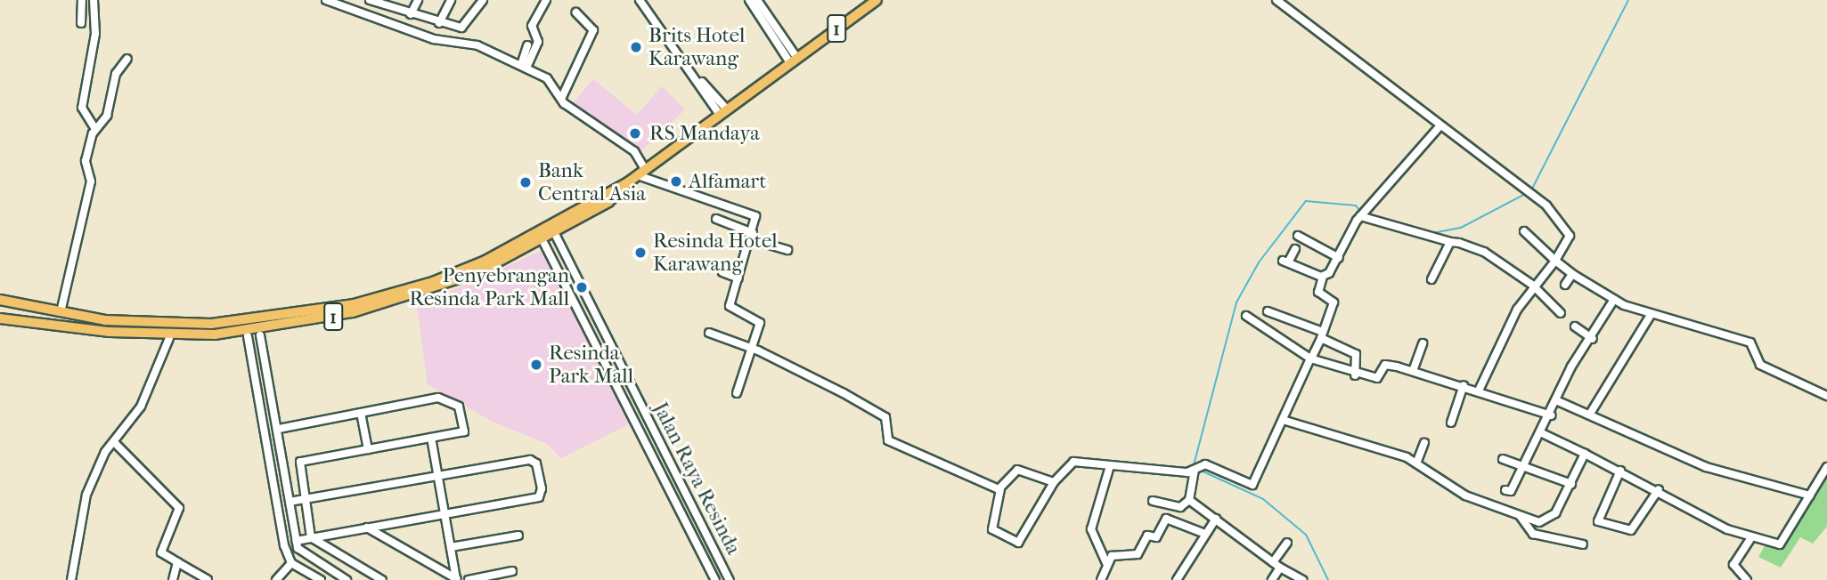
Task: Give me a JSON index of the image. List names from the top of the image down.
{
  "streets": {
    "main road": ["1"],
    "street": ["Jalan Raya Resinda"]
  },
  "crossings": [
    ["1", "Jalan Raya Resinda"]
  ],
  "places": [
    "Brits Hotel Karawang",
    "RS Mandaya",
    "Alfamart",
    "Bank Central Asia",
    "Resinda Hotel Karawang",
    "Penyebrangan Resinda Park Mall",
    "Resinda Park Mall"
  ]
}
